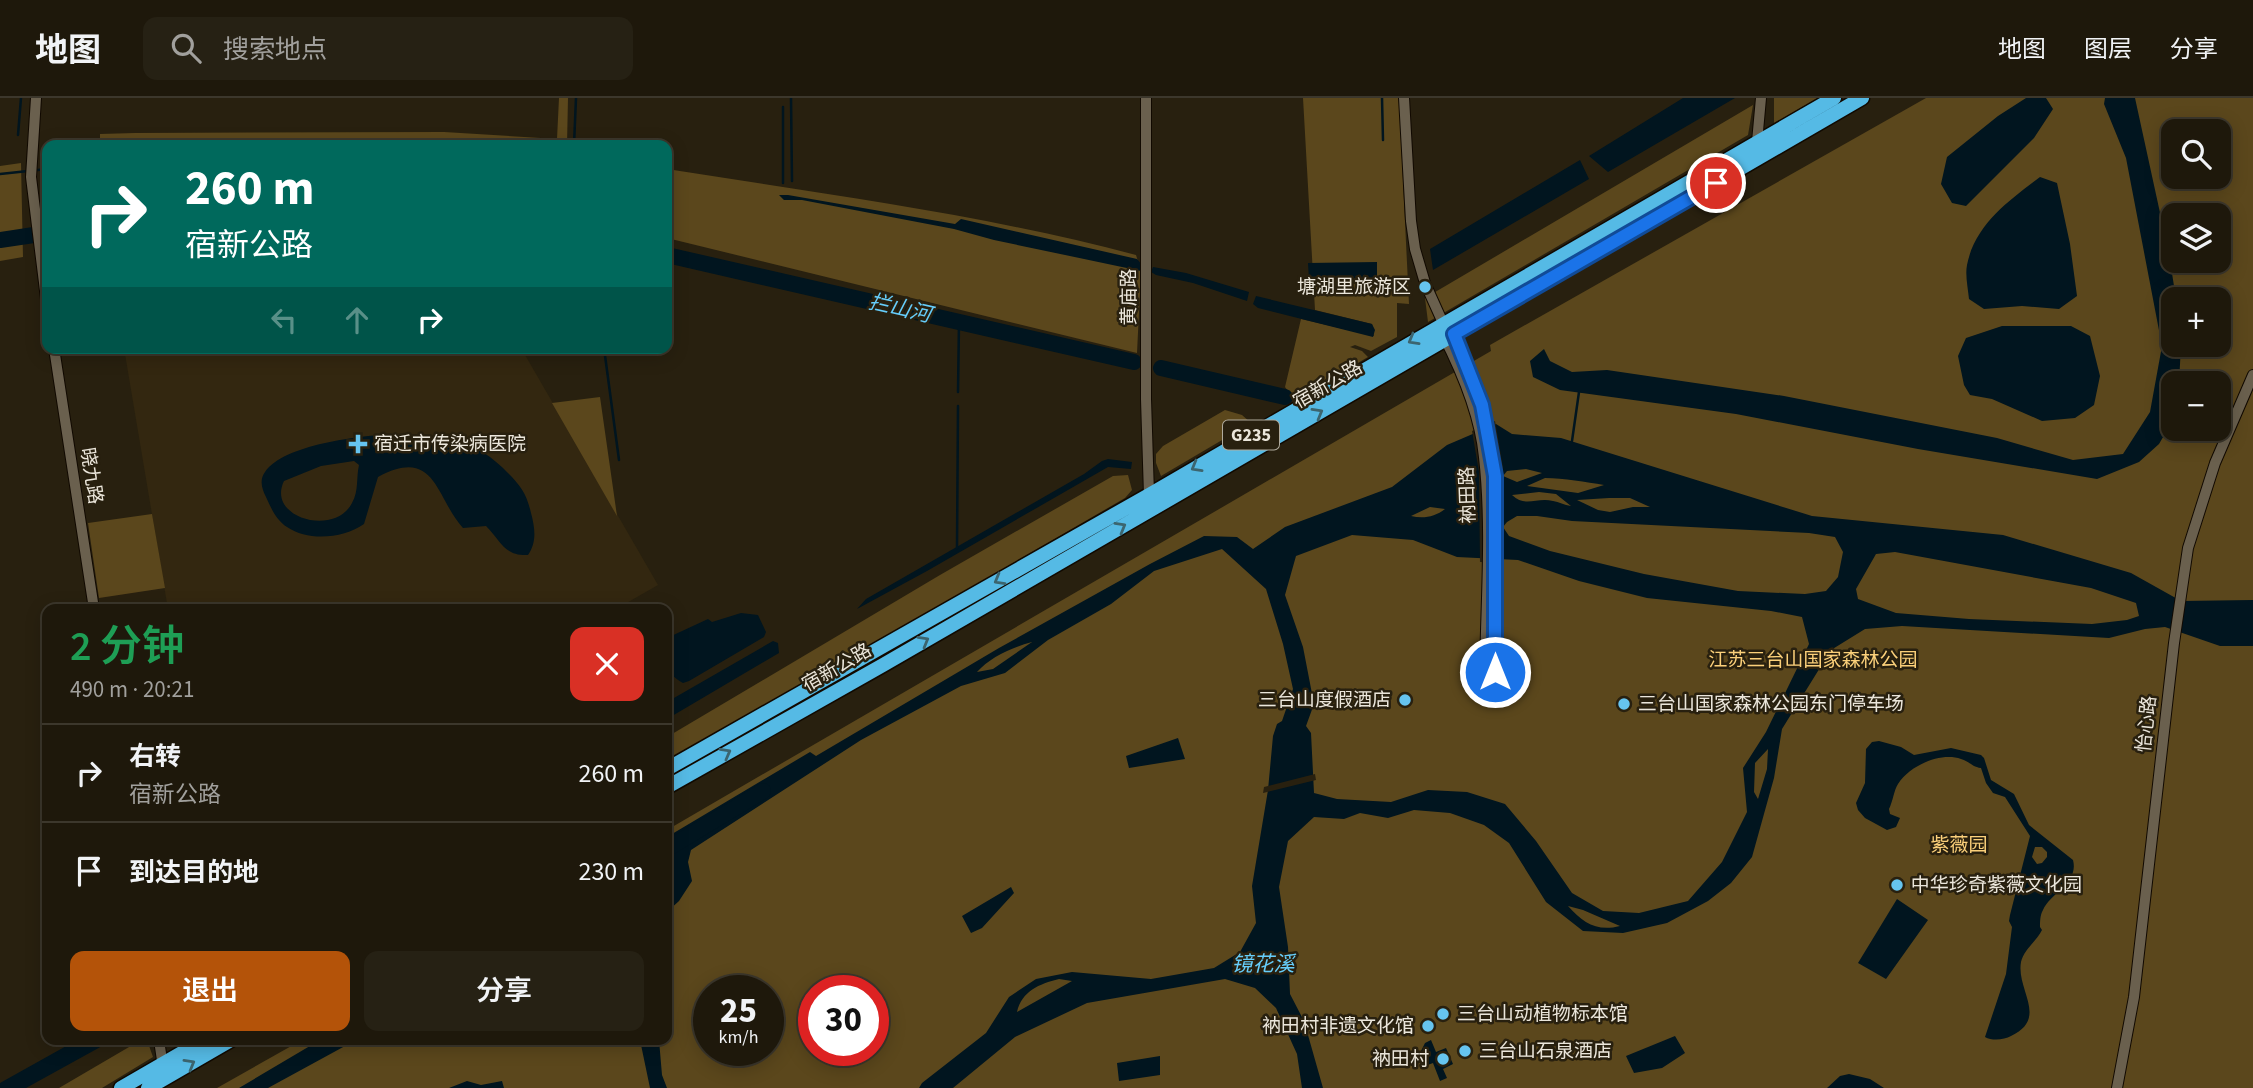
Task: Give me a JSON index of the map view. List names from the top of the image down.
{
  "streets": {
    "highway": ["宿新公路", "G235"],
    "street": [
      "黄庙路",
      "晓九路",
      "衲田路",
      "怡心路"
    ]
  },
  "crossings": [
    ["黄庙路", "宿新公路"],
    ["宿新公路", "衲田路"]
  ],
  "water": ["拦山河", "镜花溪"],
  "parks": ["江苏三台山国家森林公园", "紫薇园"],
  "places": {
    "other": [
      "塘湖里旅游区",
      "三台山度假酒店",
      "三台山国家森林公园东门停车场",
      "中华珍奇紫薇文化园",
      "三台山动植物标本馆",
      "衲田村非遗文化馆",
      "三台山石泉酒店",
      "衲田村"
    ],
    "health": ["宿迁市传染病医院"]
  },
  "page": {
    "header": "地图",
    "search": "搜索地点",
    "nav": ["地图", "图层", "分享"],
    "map_buttons": ["+", "−"],
    "turn": ["260 m", "宿新公路"],
    "heading": ["2 分钟", "490 m · 20:21"],
    "list": [
      {
        "name": "右转",
        "note": "宿新公路",
        "value": "260 m"
      },
      {
        "name": "到达目的地",
        "value": "230 m"
      }
    ],
    "buttons": ["退出", "分享"],
    "speed": "25 km/h",
    "limit": "30"
  }
}
